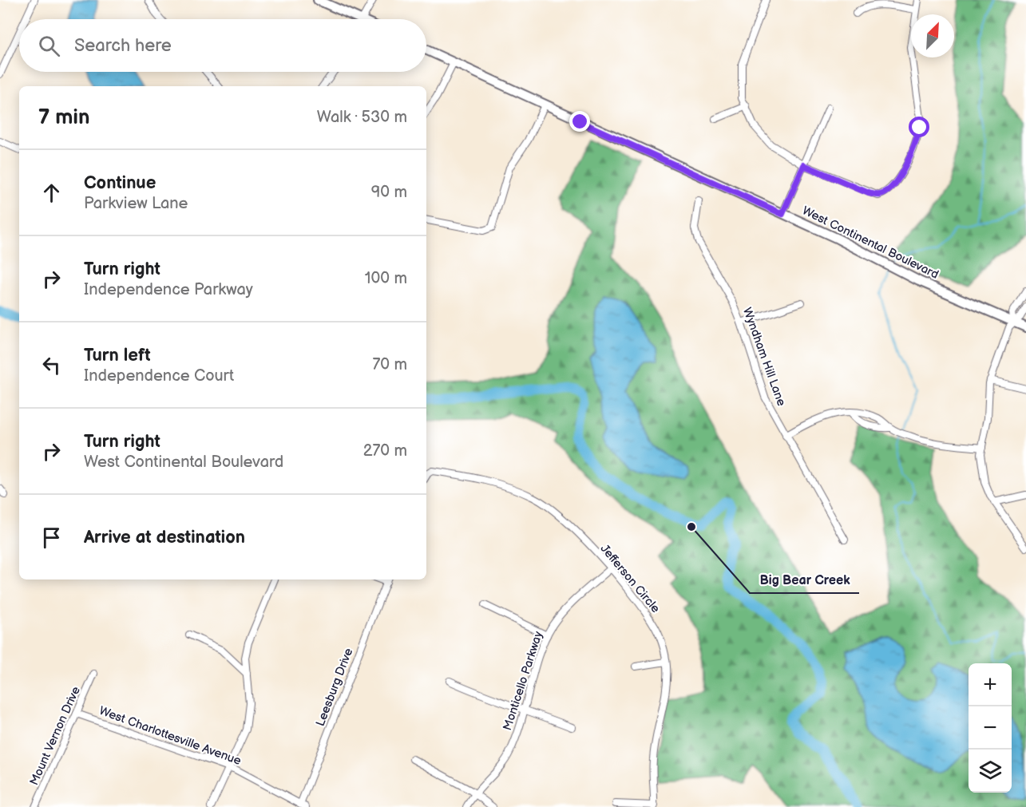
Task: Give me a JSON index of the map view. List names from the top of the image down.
{
  "streets": {
    "main road": ["West Continental Boulevard"],
    "street": [
      "Wyndham Hill Lane",
      "Jefferson Circle",
      "Monticello Parkway",
      "Leesburg Drive",
      "Mount Vernon Drive",
      "West Charlottesville Avenue"
    ]
  },
  "crossings": [
    ["Jefferson Circle", "Monticello Parkway"],
    ["Leesburg Drive", "West Charlottesville Avenue"],
    ["Mount Vernon Drive", "West Charlottesville Avenue"]
  ],
  "places": ["Big Bear Creek"],
  "north": "top right",
  "page": {
    "search": "Search here",
    "heading": ["7 min", "Walk · 530 m"],
    "list": [
      ["Continue", "Parkview Lane", "90 m"],
      ["Turn right", "Independence Parkway", "100 m"],
      ["Turn left", "Independence Court", "70 m"],
      ["Turn right", "West Continental Boulevard", "270 m"],
      "Arrive at destination"
    ],
    "map_buttons": ["+", "−"]
  }
}
